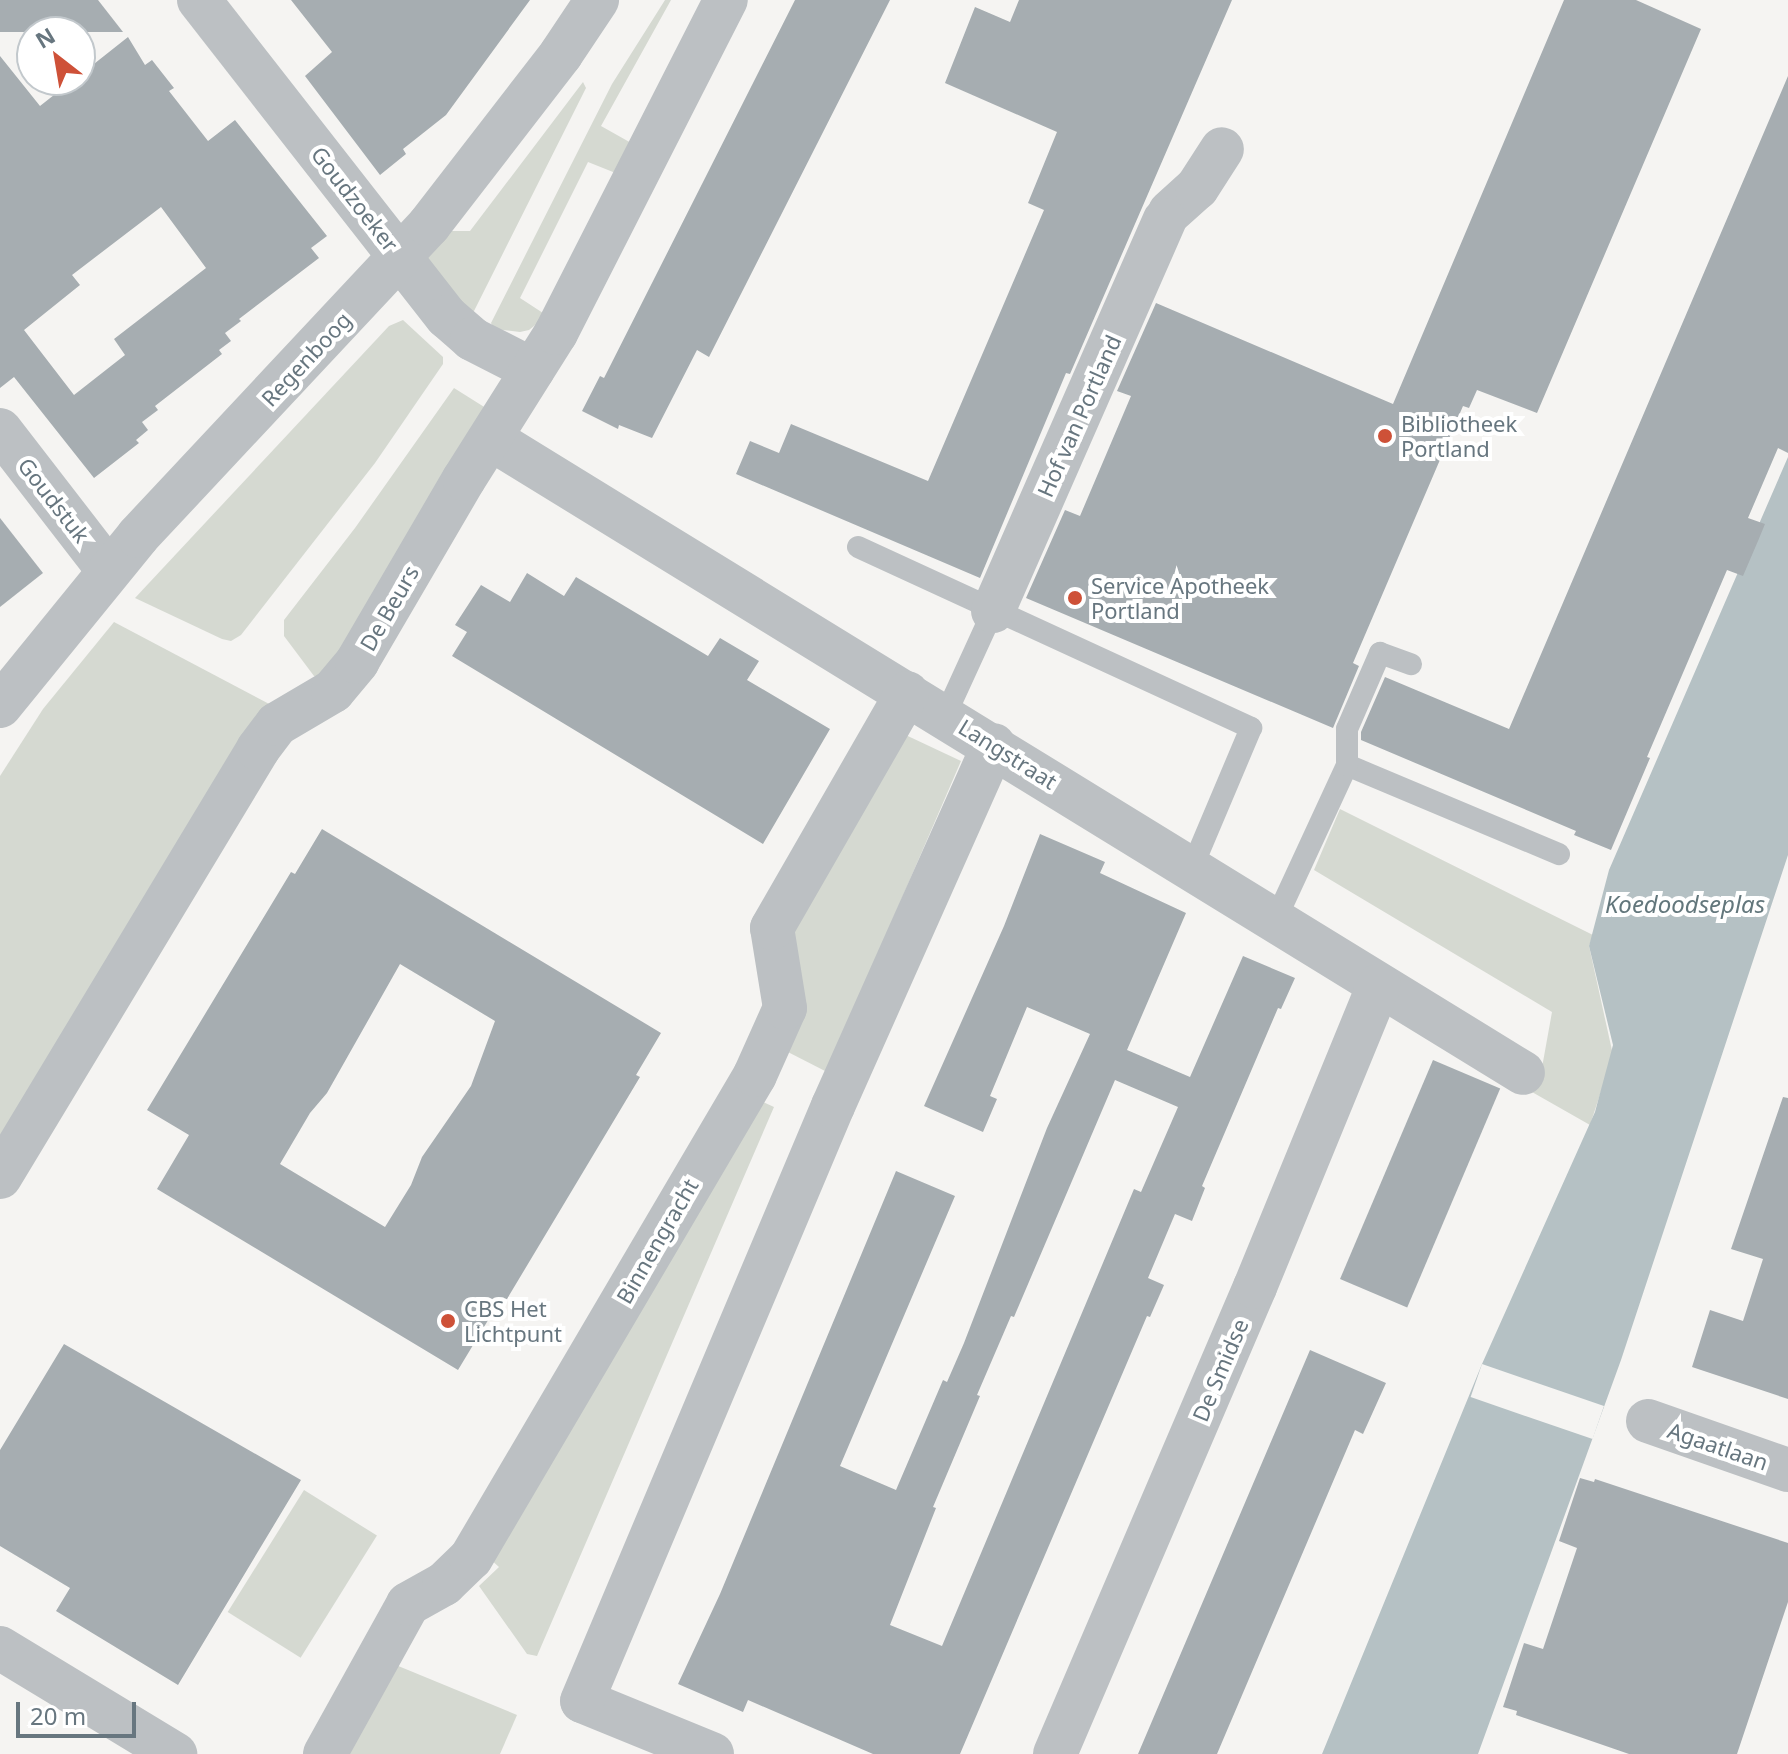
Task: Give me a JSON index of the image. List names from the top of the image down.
{
  "streets": {
    "street": [
      "Goudzoeker",
      "Regenboog",
      "Hof van Portland",
      "Goudstuk",
      "De Beurs",
      "Langstraat",
      "Binnengracht",
      "De Smidse",
      "Agaatlaan"
    ]
  },
  "crossings": [
    ["Goudzoeker", "Regenboog"],
    ["Goudzoeker", "De Beurs"],
    ["Regenboog", "Goudstuk"],
    ["De Beurs", "Langstraat"],
    ["Langstraat", "Binnengracht"],
    ["Langstraat", "De Smidse"]
  ],
  "water": ["Koedoodseplas"],
  "places": ["Bibliotheek Portland", "Service Apotheek Portland", "CBS Het Lichtpunt"],
  "scale_bar": "20 m",
  "north": "top left"
}
